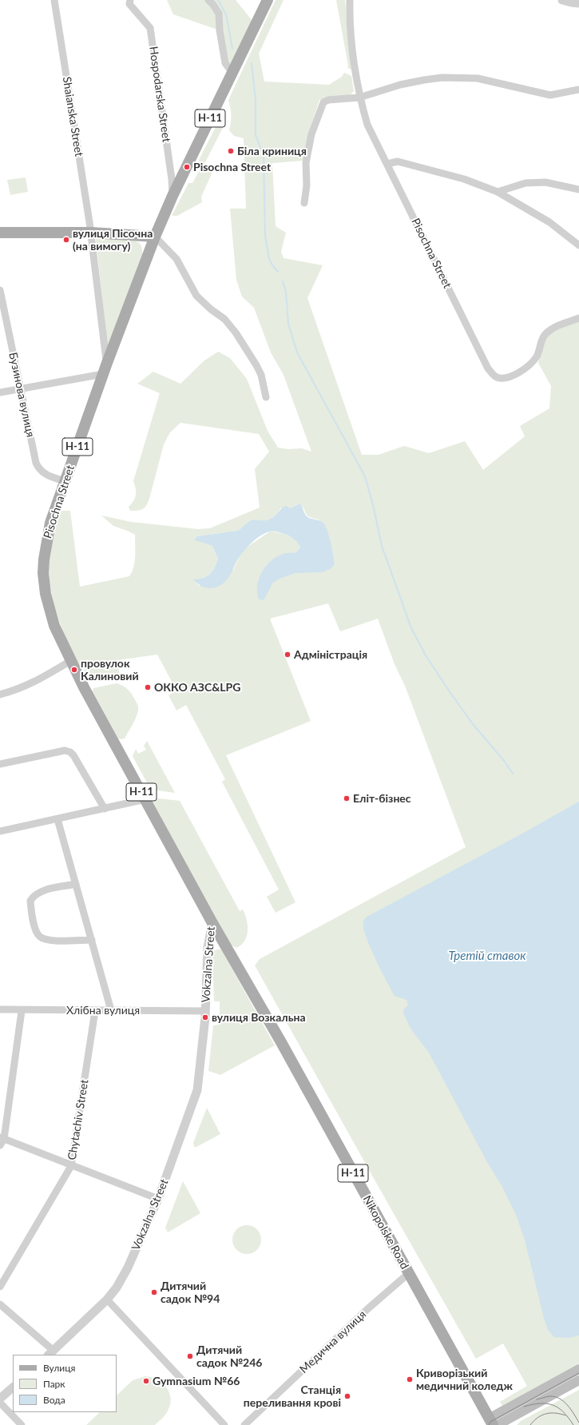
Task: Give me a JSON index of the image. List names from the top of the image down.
{
  "streets": {
    "main road": [
      "Н-11",
      "Pisochna Street",
      "Vokzalna Street",
      "Nikopolske Road"
    ],
    "street": [
      "Hospodarska Street",
      "Shaianska Street",
      "Бузинова вулиця",
      "Хлібна вулиця",
      "Chytachiv Street",
      "Медична вулиця"
    ]
  },
  "crossings": [
    ["Hospodarska Street", "Pisochna Street"],
    ["Shaianska Street", "Pisochna Street"],
    ["Pisochna Street", "Бузинова вулиця"],
    ["Pisochna Street", "Vokzalna Street"],
    ["Vokzalna Street", "Хлібна вулиця"],
    ["Vokzalna Street", "Nikopolske Road"],
    ["Хлібна вулиця", "Chytachiv Street"],
    ["Nikopolske Road", "Медична вулиця"]
  ],
  "water": ["Третій ставок"],
  "places": [
    "Біла криниця",
    "Pisochna Street",
    "вулиця Пісочна (на вимогу)",
    "Адміністрація",
    "провулок Калиновий",
    "ОККО АЗС&LPG",
    "Еліт-бізнес",
    "вулиця Возкальна",
    "Дитячий садок №94",
    "Дитячий садок №246",
    "Криворізький медичний коледж",
    "Gymnasium №66",
    "Станція переливання крові"
  ],
  "legend": ["Вулиця", "Парк", "Вода"]
}
